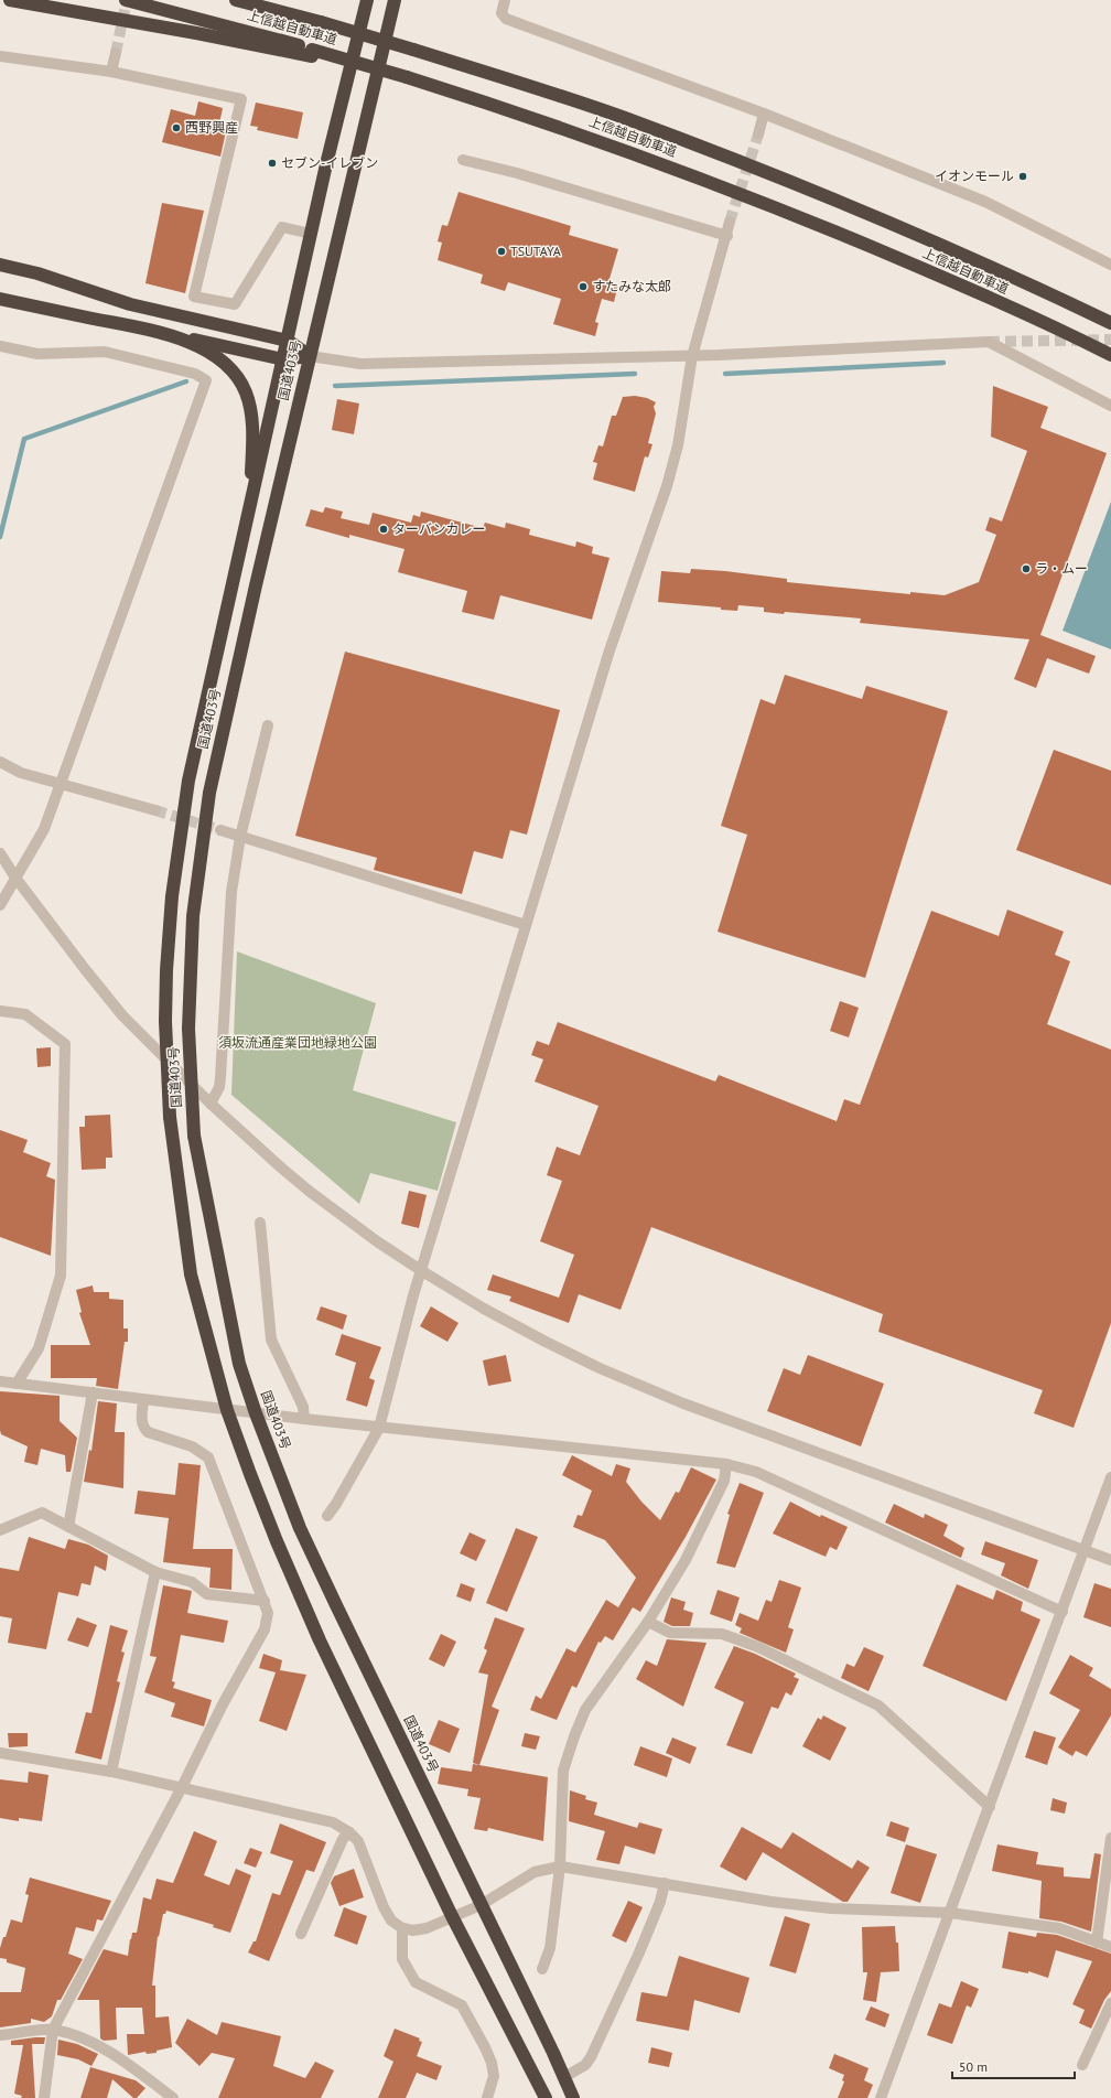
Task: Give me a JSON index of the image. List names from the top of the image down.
{
  "streets": {
    "highway": ["上信越自動車道", "国道403号"]
  },
  "parks": ["須坂流通産業団地緑地公園"],
  "places": [
    "西野興産",
    "セブン-イレブン",
    "イオンモール",
    "TSUTAYA",
    "すたみな太郎",
    "ターバンカレー",
    "ラ・ムー"
  ],
  "scale_bar": "50 m"
}
